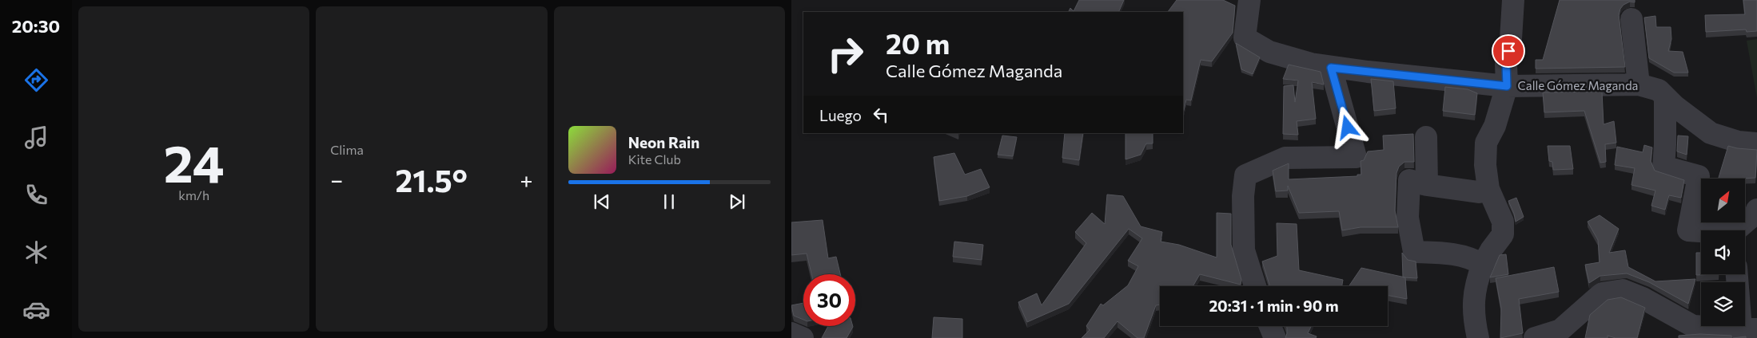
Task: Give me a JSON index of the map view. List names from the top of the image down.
{
  "streets": {
    "street": ["Calle Gómez Maganda"]
  },
  "north": "top right",
  "page": {
    "tabs": "20:30",
    "tile": [
      ["24", "km/h"],
      "Clima"
    ],
    "turn": ["20 m", "Calle Gómez Maganda"],
    "then": "Luego",
    "song": ["Neon Rain", "Kite Club"],
    "heat": ["−", "21.5°", "+"],
    "limit": "30",
    "trip": "20:31 · 1 min · 90 m"
  }
}
